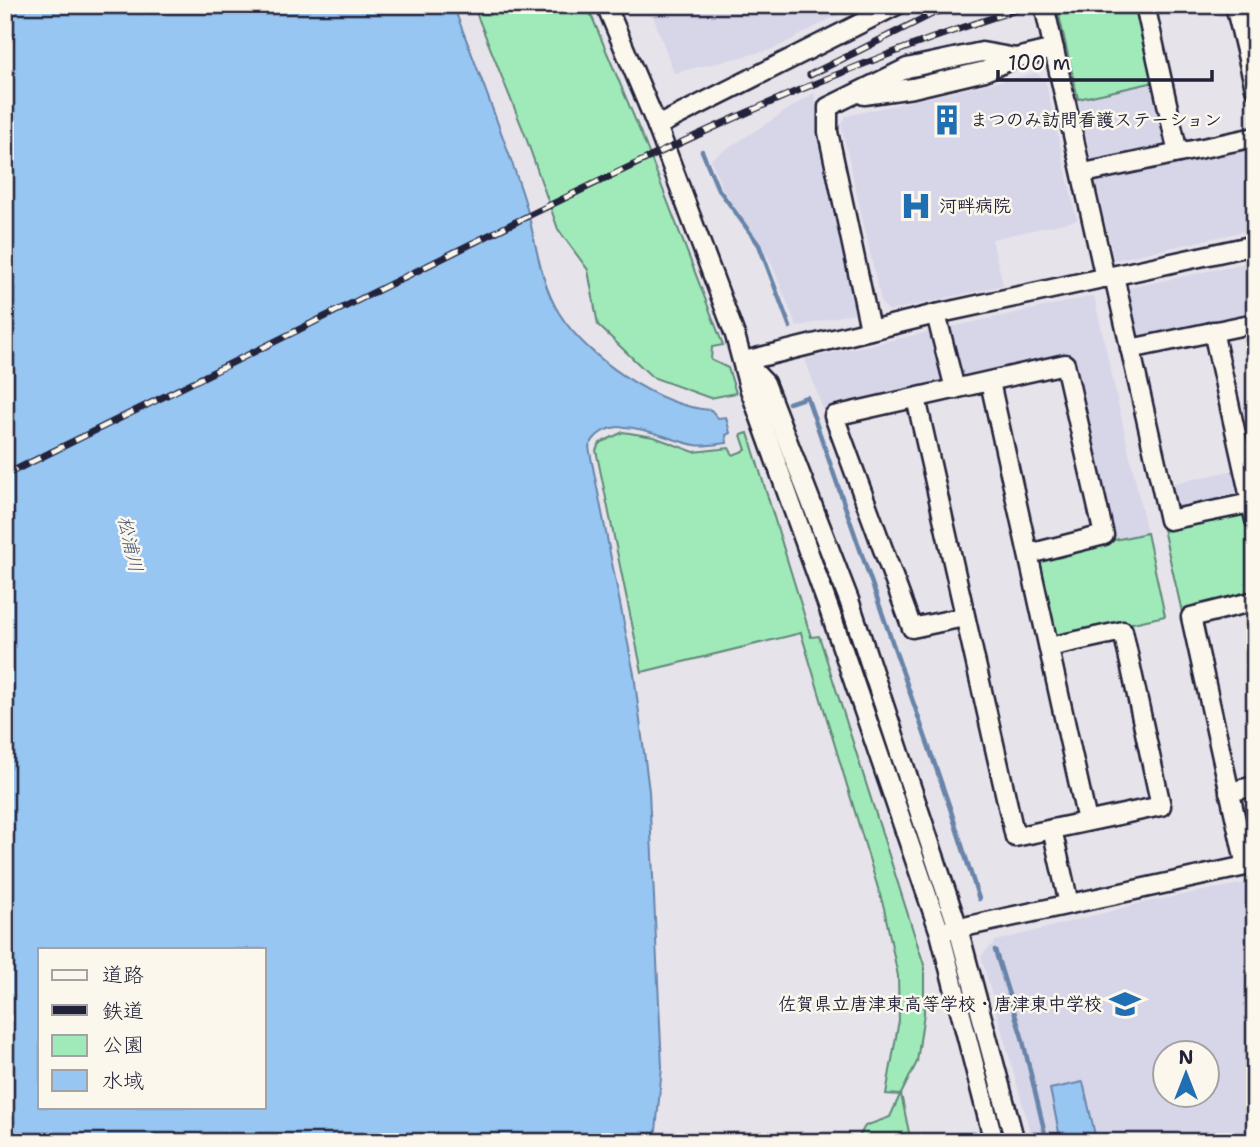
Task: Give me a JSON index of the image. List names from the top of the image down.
{
  "water": ["松浦川"],
  "places": {
    "building": ["まつのみ訪問看護ステーション"],
    "hospital": ["河畔病院"],
    "school or university": ["佐賀県立唐津東高等学校・唐津東中学校"]
  },
  "legend": [
    "道路",
    "鉄道",
    "公園",
    "水域"
  ],
  "scale_bar": "100 m",
  "north": "top"
}
